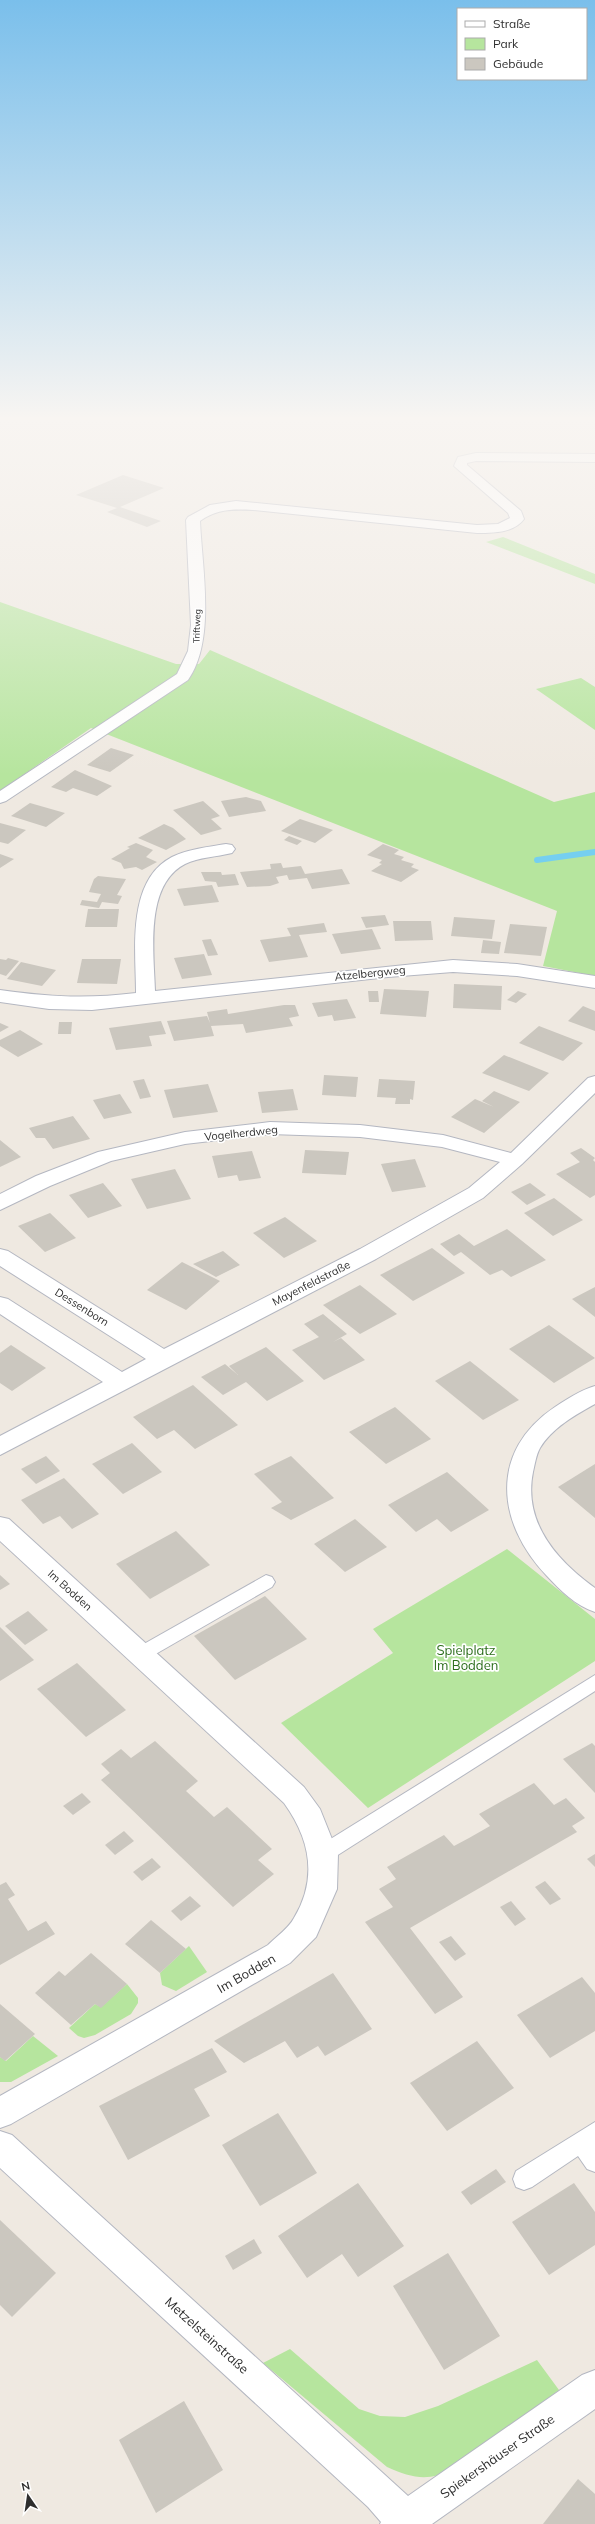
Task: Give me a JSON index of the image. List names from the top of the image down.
{
  "streets": {
    "street": [
      "Triftweg",
      "Atzelbergweg",
      "Vogelherdweg",
      "Mayenfeldstraße",
      "Dessenborn",
      "Im Bodden",
      "Metzelsteinstraße",
      "Spiekershäuser Straße"
    ]
  },
  "crossings": [
    ["Vogelherdweg", "Mayenfeldstraße"],
    ["Mayenfeldstraße", "Dessenborn"],
    ["Metzelsteinstraße", "Spiekershäuser Straße"]
  ],
  "parks": ["Spielplatz Im Bodden"],
  "legend": ["Straße", "Park", "Gebäude"],
  "north": "top"
}
